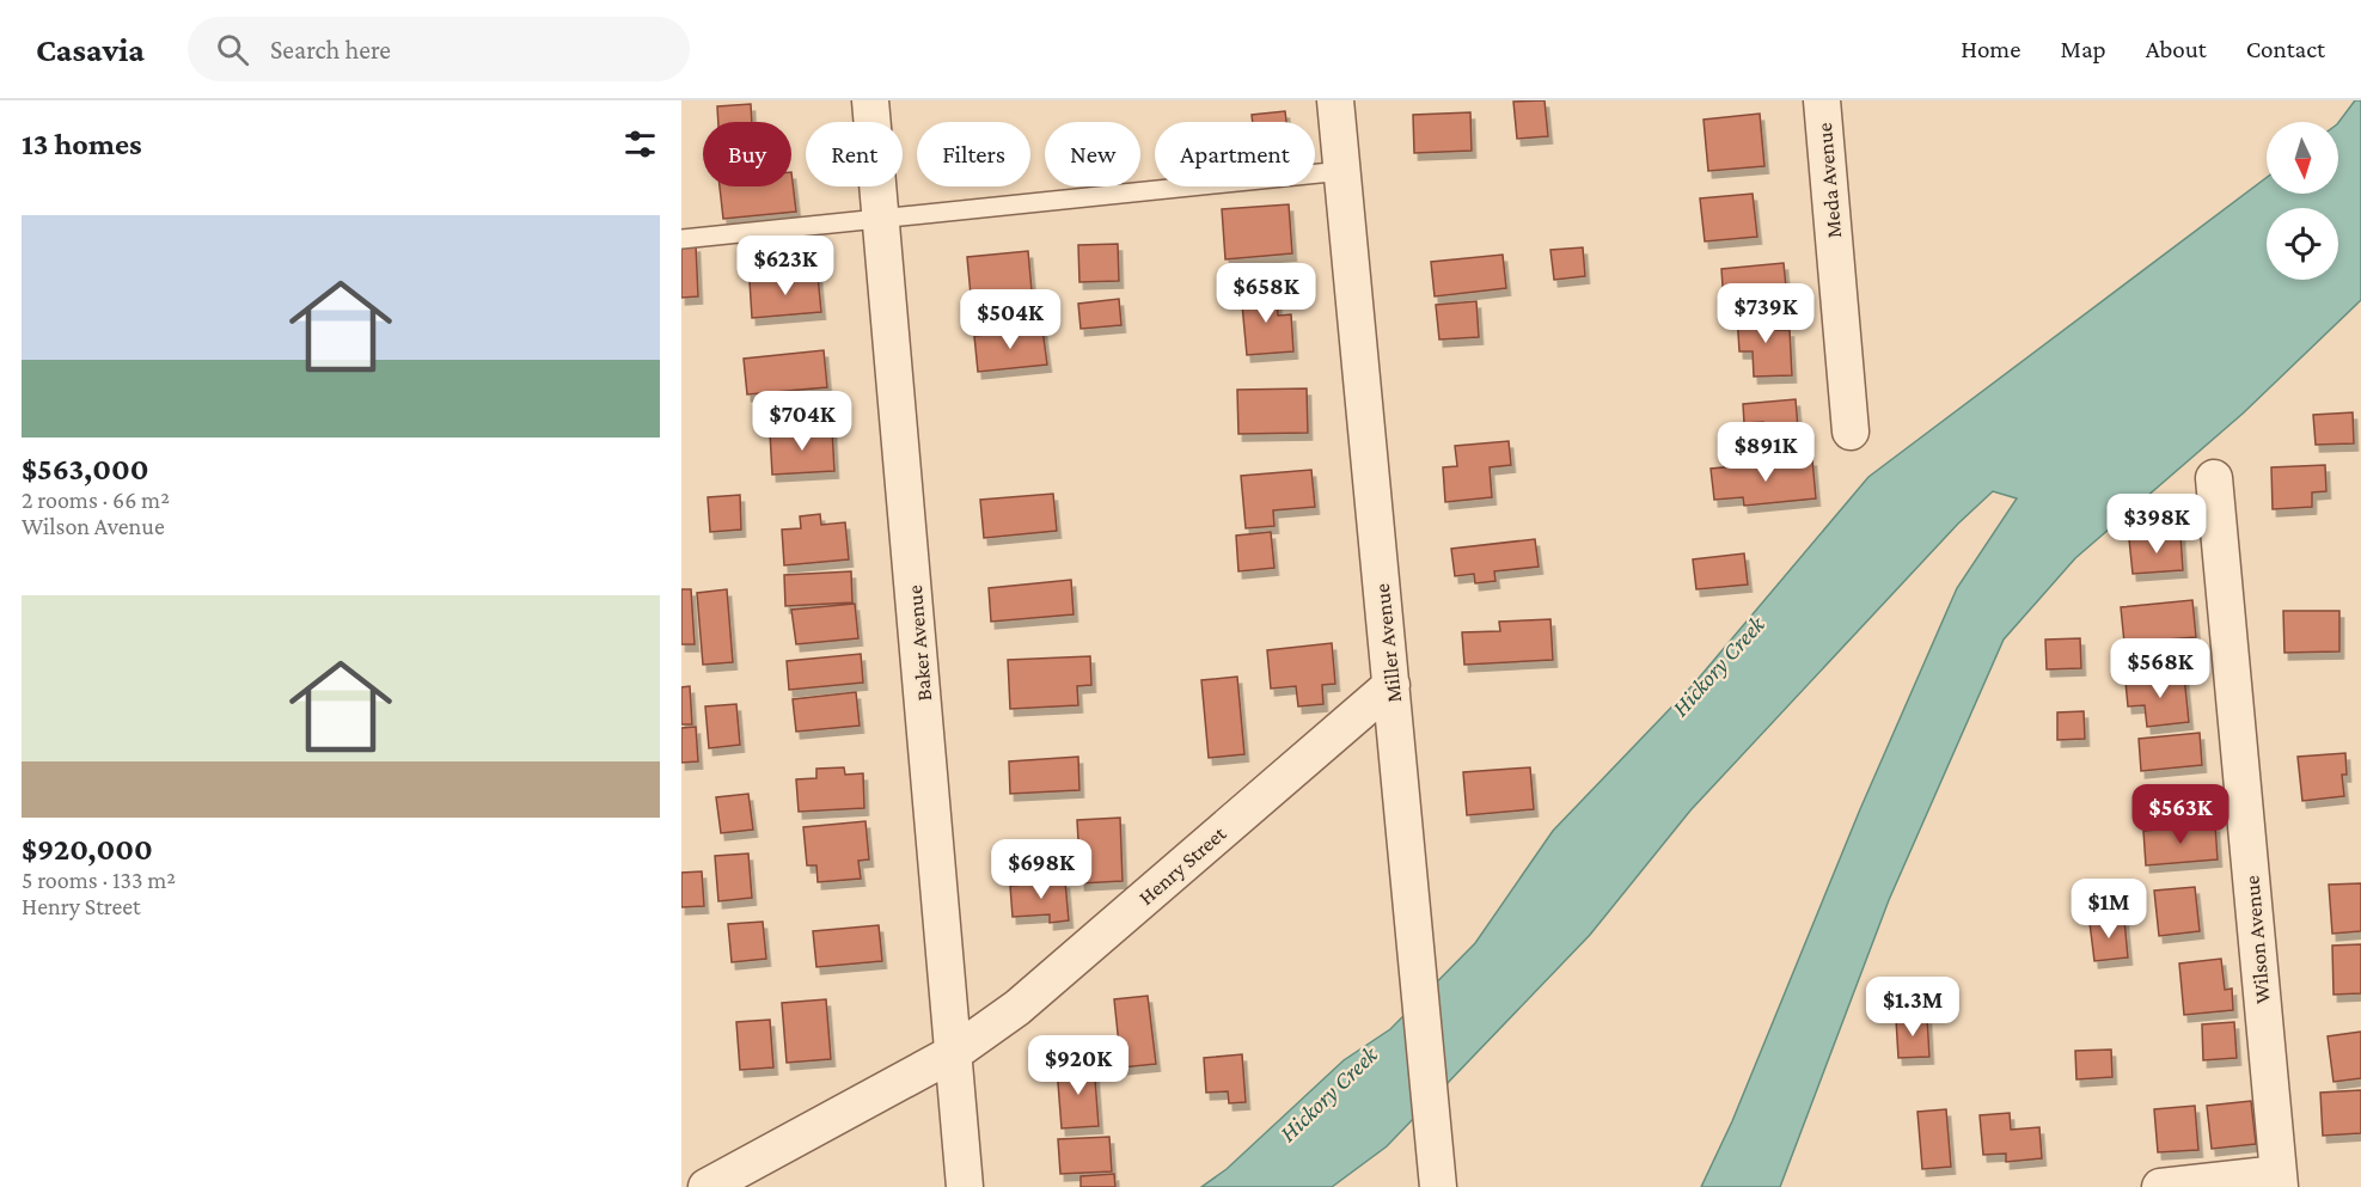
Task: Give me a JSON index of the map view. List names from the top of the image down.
{
  "streets": {
    "street": [
      "Meda Avenue",
      "Baker Avenue",
      "Miller Avenue",
      "Henry Street",
      "Wilson Avenue"
    ]
  },
  "crossings": [
    ["Baker Avenue", "Henry Street"],
    ["Miller Avenue", "Henry Street"]
  ],
  "water": ["Hickory Creek"],
  "north": "bottom",
  "page": {
    "header": "Casavia",
    "search": "Search here",
    "nav": [
      "Home",
      "Map",
      "About",
      "Contact"
    ],
    "heading": "13 homes",
    "chip": [
      "Buy",
      "Rent",
      "Filters",
      "New",
      "Apartment"
    ],
    "list": [
      {
        "name": "$563,000",
        "note": "2 rooms · 66 m² · Wilson Avenue"
      },
      {
        "name": "$920,000",
        "note": "5 rooms · 133 m² · Henry Street"
      }
    ],
    "price": [
      "$623K",
      "$658K",
      "$739K",
      "$504K",
      "$704K",
      "$891K",
      "$398K",
      "$568K",
      "$563K",
      "$698K",
      "$1M",
      "$1.3M",
      "$920K"
    ]
  }
}
